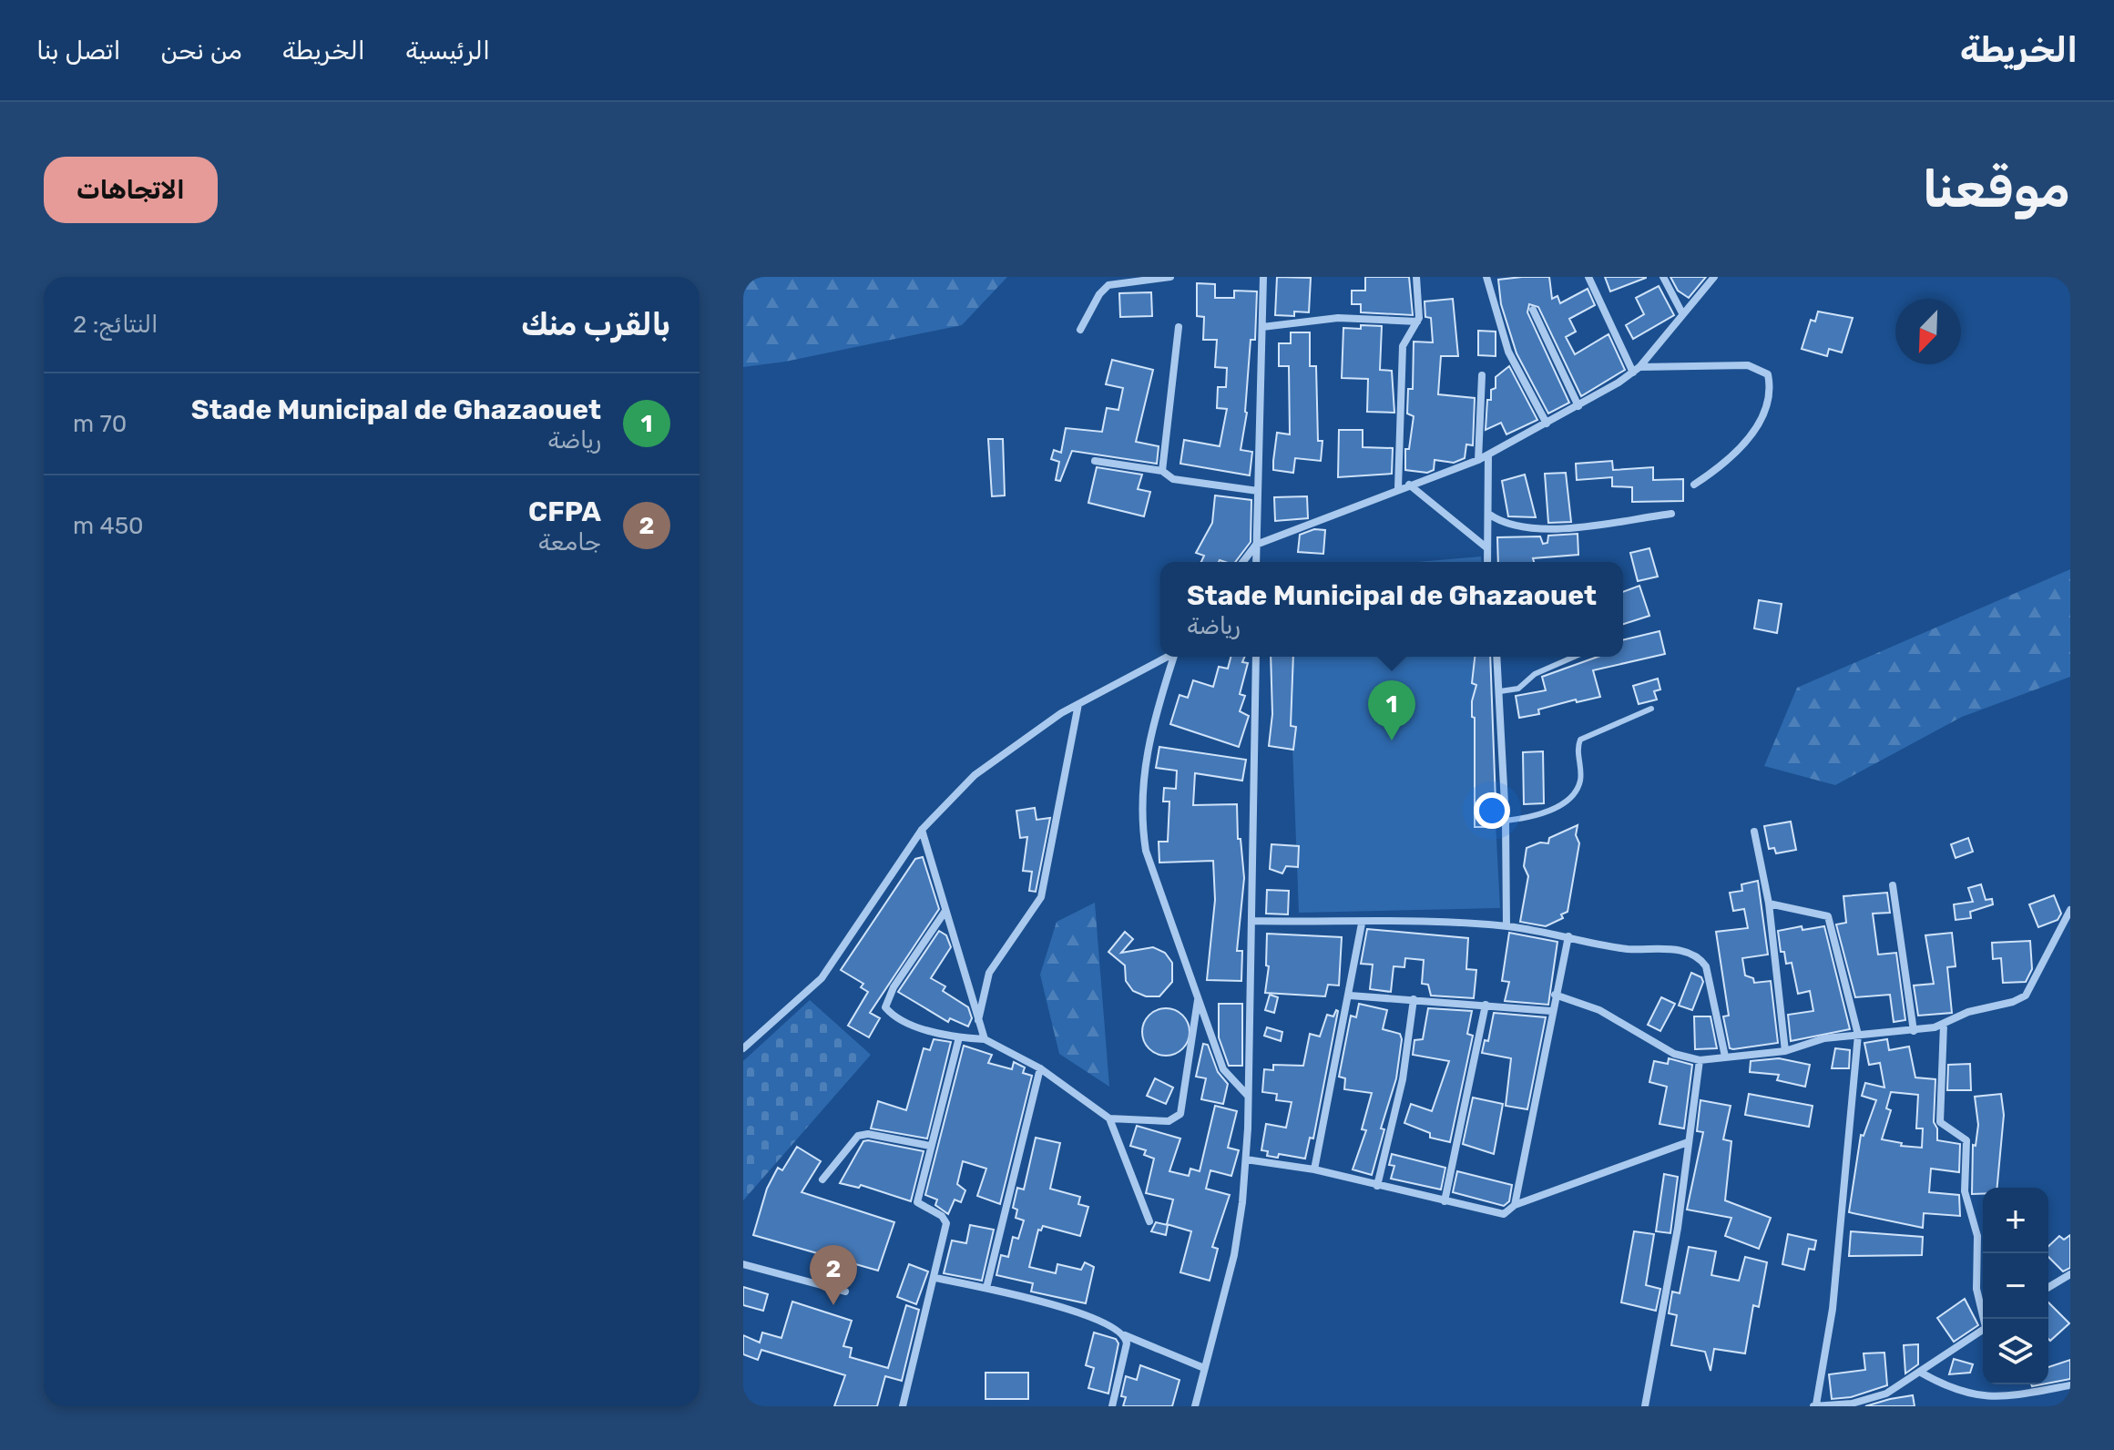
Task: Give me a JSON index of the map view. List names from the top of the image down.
{
  "north": "bottom left",
  "page": {
    "header": "الخريطة",
    "nav": [
      "الرئيسية",
      "الخريطة",
      "من نحن",
      "اتصل بنا"
    ],
    "buttons": "الاتجاهات",
    "title": "موقعنا",
    "heading": ["بالقرب منك", "النتائج: 2"],
    "list": [
      {
        "mark": "1",
        "name": "Stade Municipal de Ghazaouet",
        "note": "رياضة",
        "value": "70 m"
      },
      {
        "mark": "2",
        "name": "CFPA",
        "note": "جامعة",
        "value": "450 m"
      }
    ],
    "popup": ["Stade Municipal de Ghazaouet", "رياضة"],
    "pins": ["1", "2"],
    "map_buttons": ["+", "−"]
  }
}
